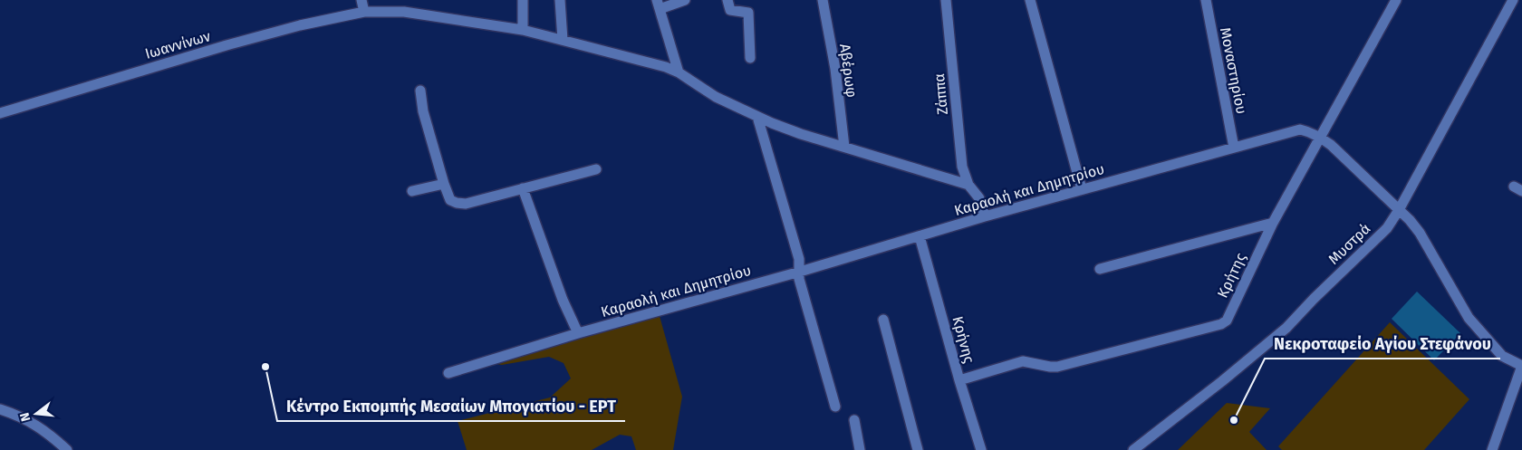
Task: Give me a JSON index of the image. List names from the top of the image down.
{
  "streets": {
    "street": [
      "Ιωαννίνων",
      "Αβέρωφ",
      "Μοναστηρίου",
      "Ζάππα",
      "Καραολή και Δημητρίου",
      "Μυστρά",
      "Κρήτης",
      "Κρήνης"
    ]
  },
  "crossings": [
    ["Ιωαννίνων", "Αβέρωφ"],
    ["Ιωαννίνων", "Ζάππα"],
    ["Μοναστηρίου", "Καραολή και Δημητρίου"],
    ["Ζάππα", "Καραολή και Δημητρίου"],
    ["Καραολή και Δημητρίου", "Μυστρά"],
    ["Καραολή και Δημητρίου", "Κρήτης"],
    ["Καραολή και Δημητρίου", "Κρήνης"],
    ["Κρήτης", "Κρήνης"]
  ],
  "places": ["Κέντρο Εκπομπής Μεσαίων Μπογιατίου - ΕΡΤ", "Νεκροταφείο Αγίου Στεφάνου"],
  "north": "left"
}
